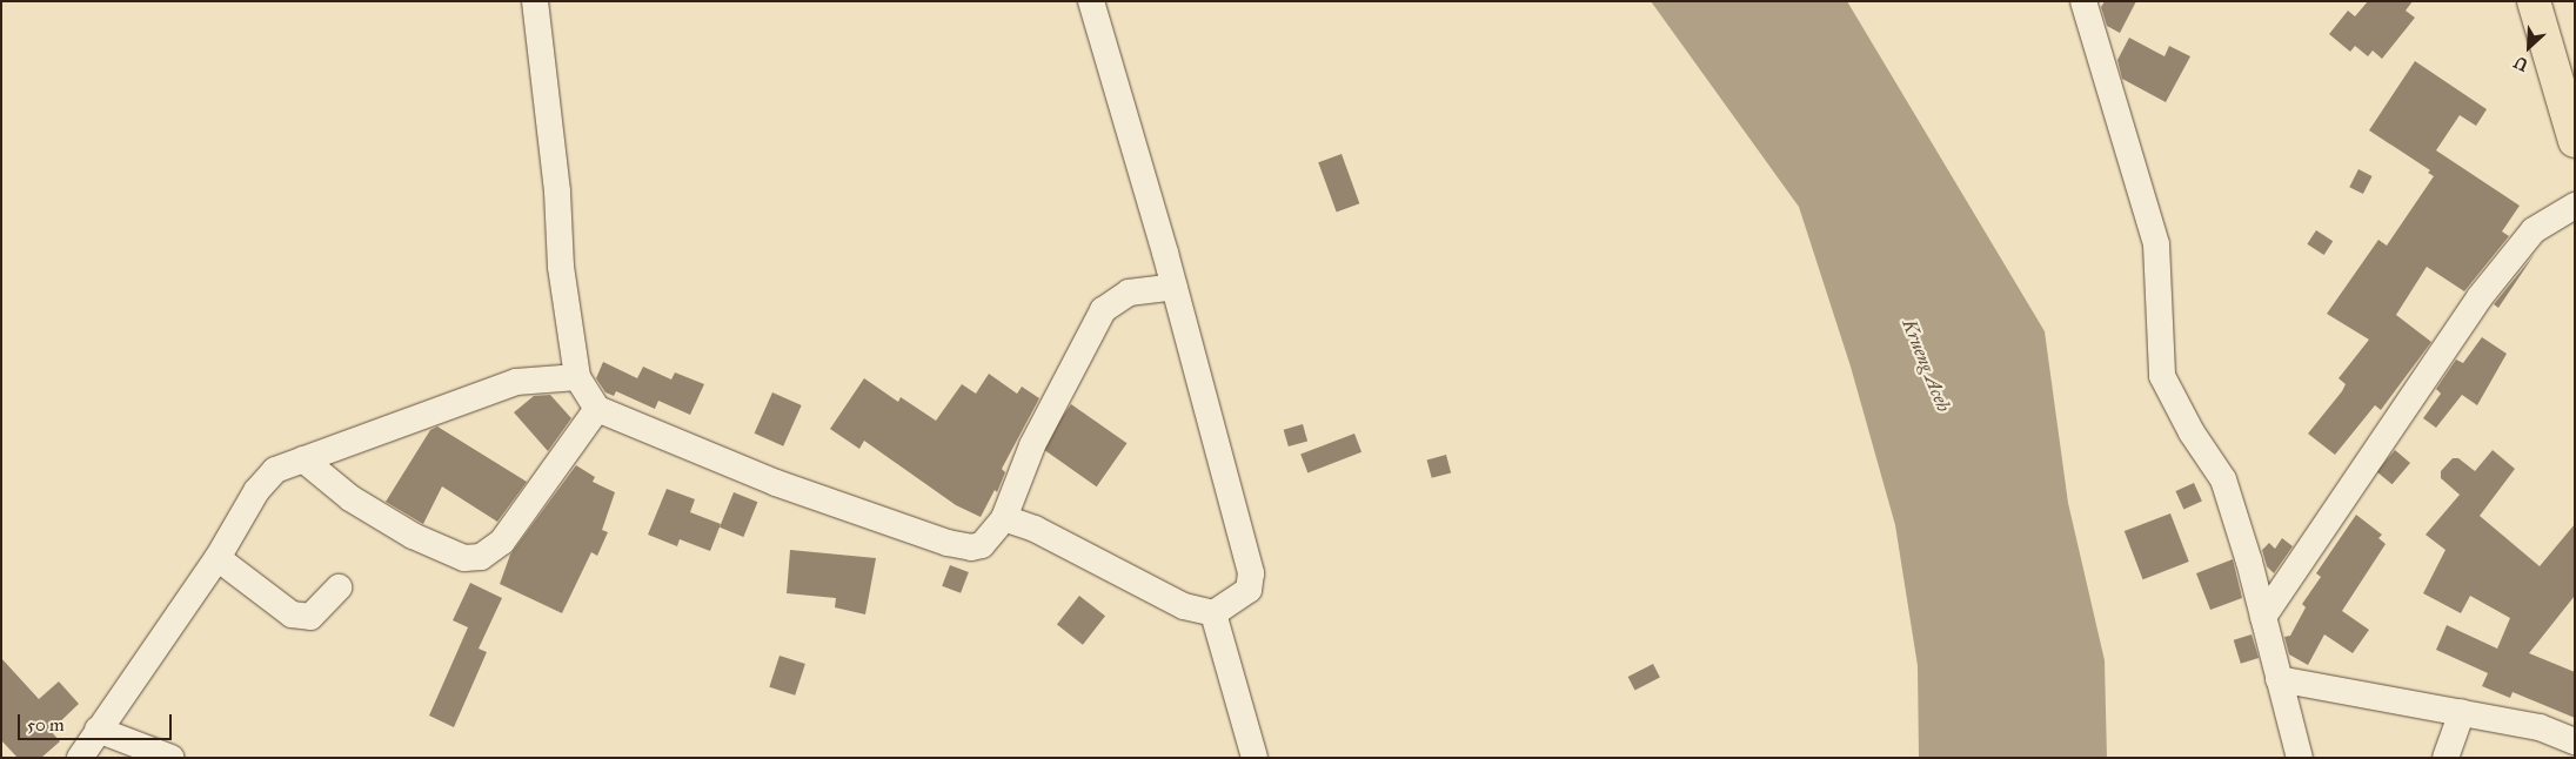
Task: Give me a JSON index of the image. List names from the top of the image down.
{
  "water": ["Krueng Aceh"],
  "scale_bar": "50 m",
  "north": "bottom left"
}
